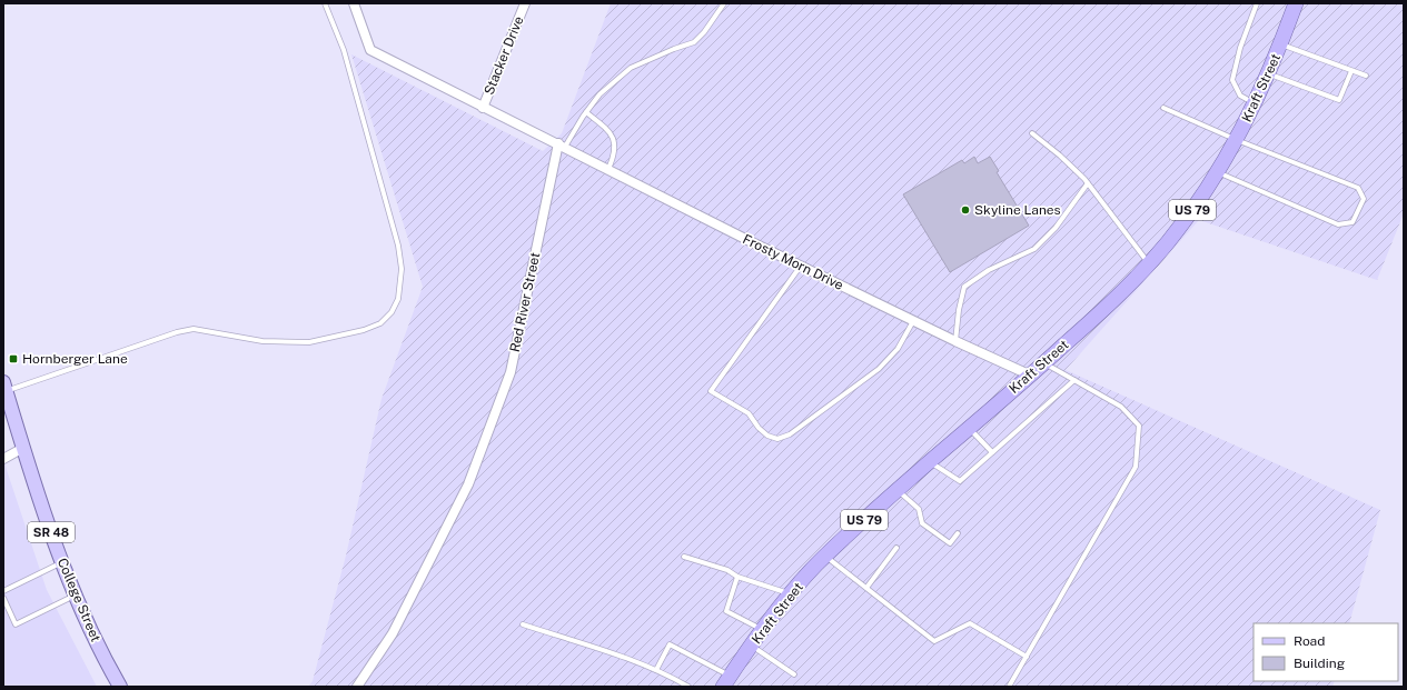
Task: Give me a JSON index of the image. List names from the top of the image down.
{
  "streets": {
    "highway": ["Kraft Street", "US 79"],
    "main road": ["SR 48", "College Street"],
    "street": ["Stacker Drive", "Frosty Morn Drive", "Red River Street"]
  },
  "crossings": [
    ["Kraft Street", "Frosty Morn Drive"],
    ["Frosty Morn Drive", "Red River Street"]
  ],
  "places": {
    "other": ["Skyline Lanes"],
    "transit": ["Hornberger Lane"]
  },
  "legend": ["Road", "Building"]
}
